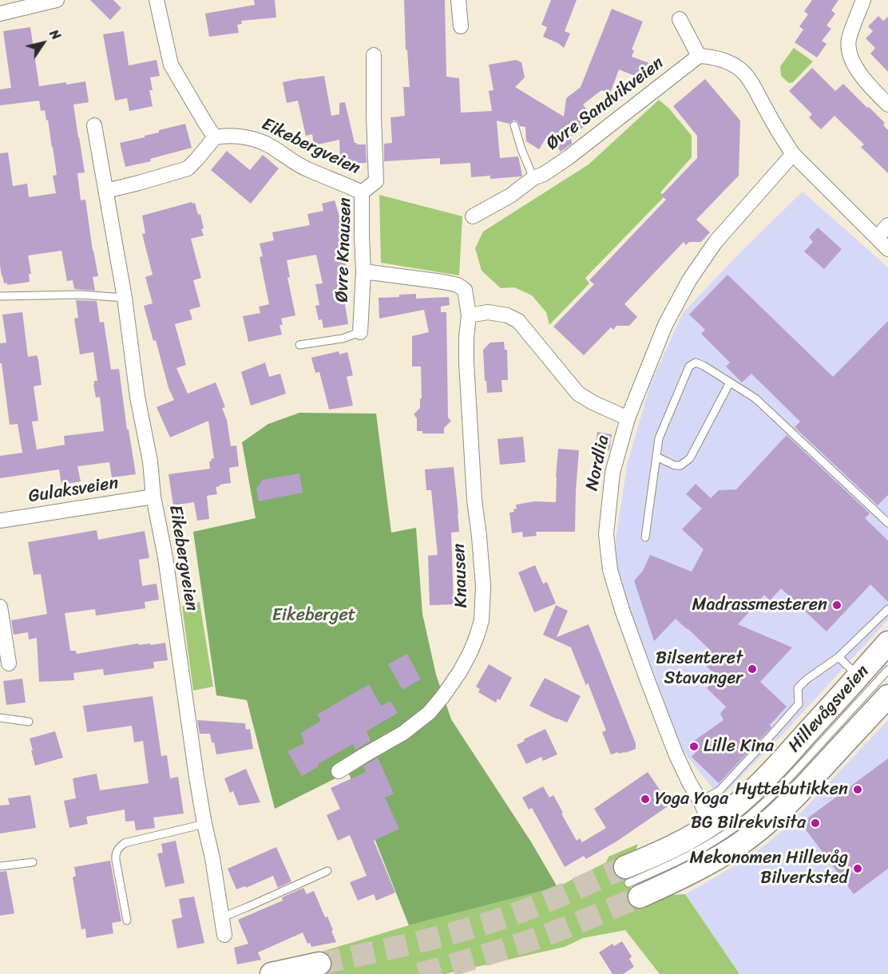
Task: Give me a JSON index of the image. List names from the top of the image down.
{
  "streets": {
    "main road": ["Hillevågsveien"],
    "street": [
      "Øvre Sandvikveien",
      "Eikebergveien",
      "Øvre Knausen",
      "Nordlia",
      "Gulaksveien",
      "Knausen"
    ]
  },
  "crossings": [
    ["Eikebergveien", "Øvre Knausen"],
    ["Eikebergveien", "Gulaksveien"],
    ["Øvre Knausen", "Knausen"]
  ],
  "parks": ["Eikeberget"],
  "places": [
    "Madrassmesteren",
    "Bilsenteret Stavanger",
    "Lille Kina",
    "Hyttebutikken",
    "Yoga Yoga",
    "BG Bilrekvisita",
    "Mekonomen Hillevåg Bilverksted"
  ],
  "north": "top right"
}
